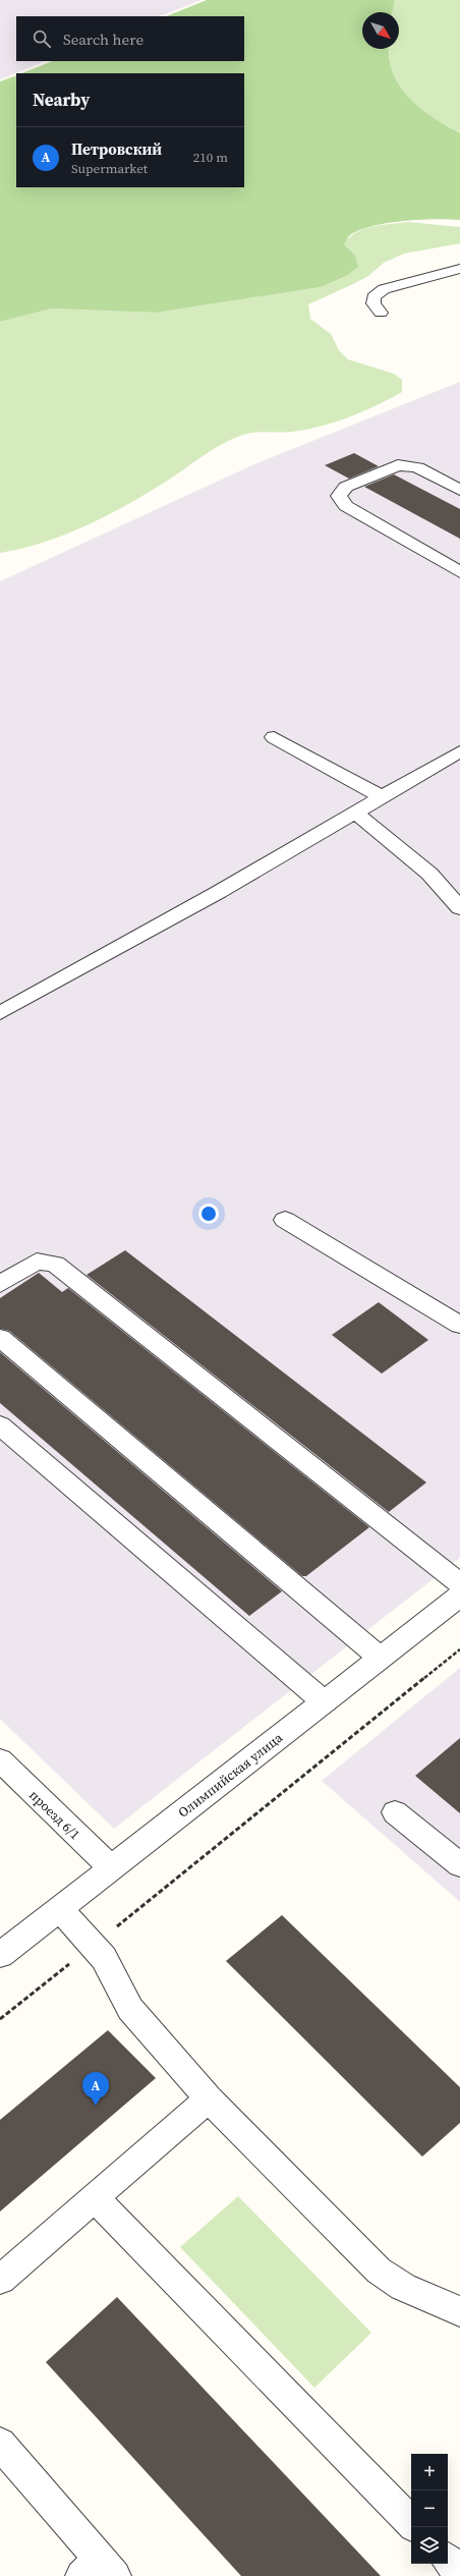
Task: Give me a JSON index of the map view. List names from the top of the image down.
{
  "streets": {
    "street": ["Олимпийская улица", "проезд 6/1"]
  },
  "crossings": [
    ["Олимпийская улица", "проезд 6/1"]
  ],
  "north": "bottom right",
  "page": {
    "search": "Search here",
    "heading": "Nearby",
    "list": [
      {
        "mark": "A",
        "name": "Петровский",
        "note": "Supermarket",
        "value": "210 m"
      }
    ],
    "pins": "A",
    "map_buttons": ["+", "−"]
  }
}
